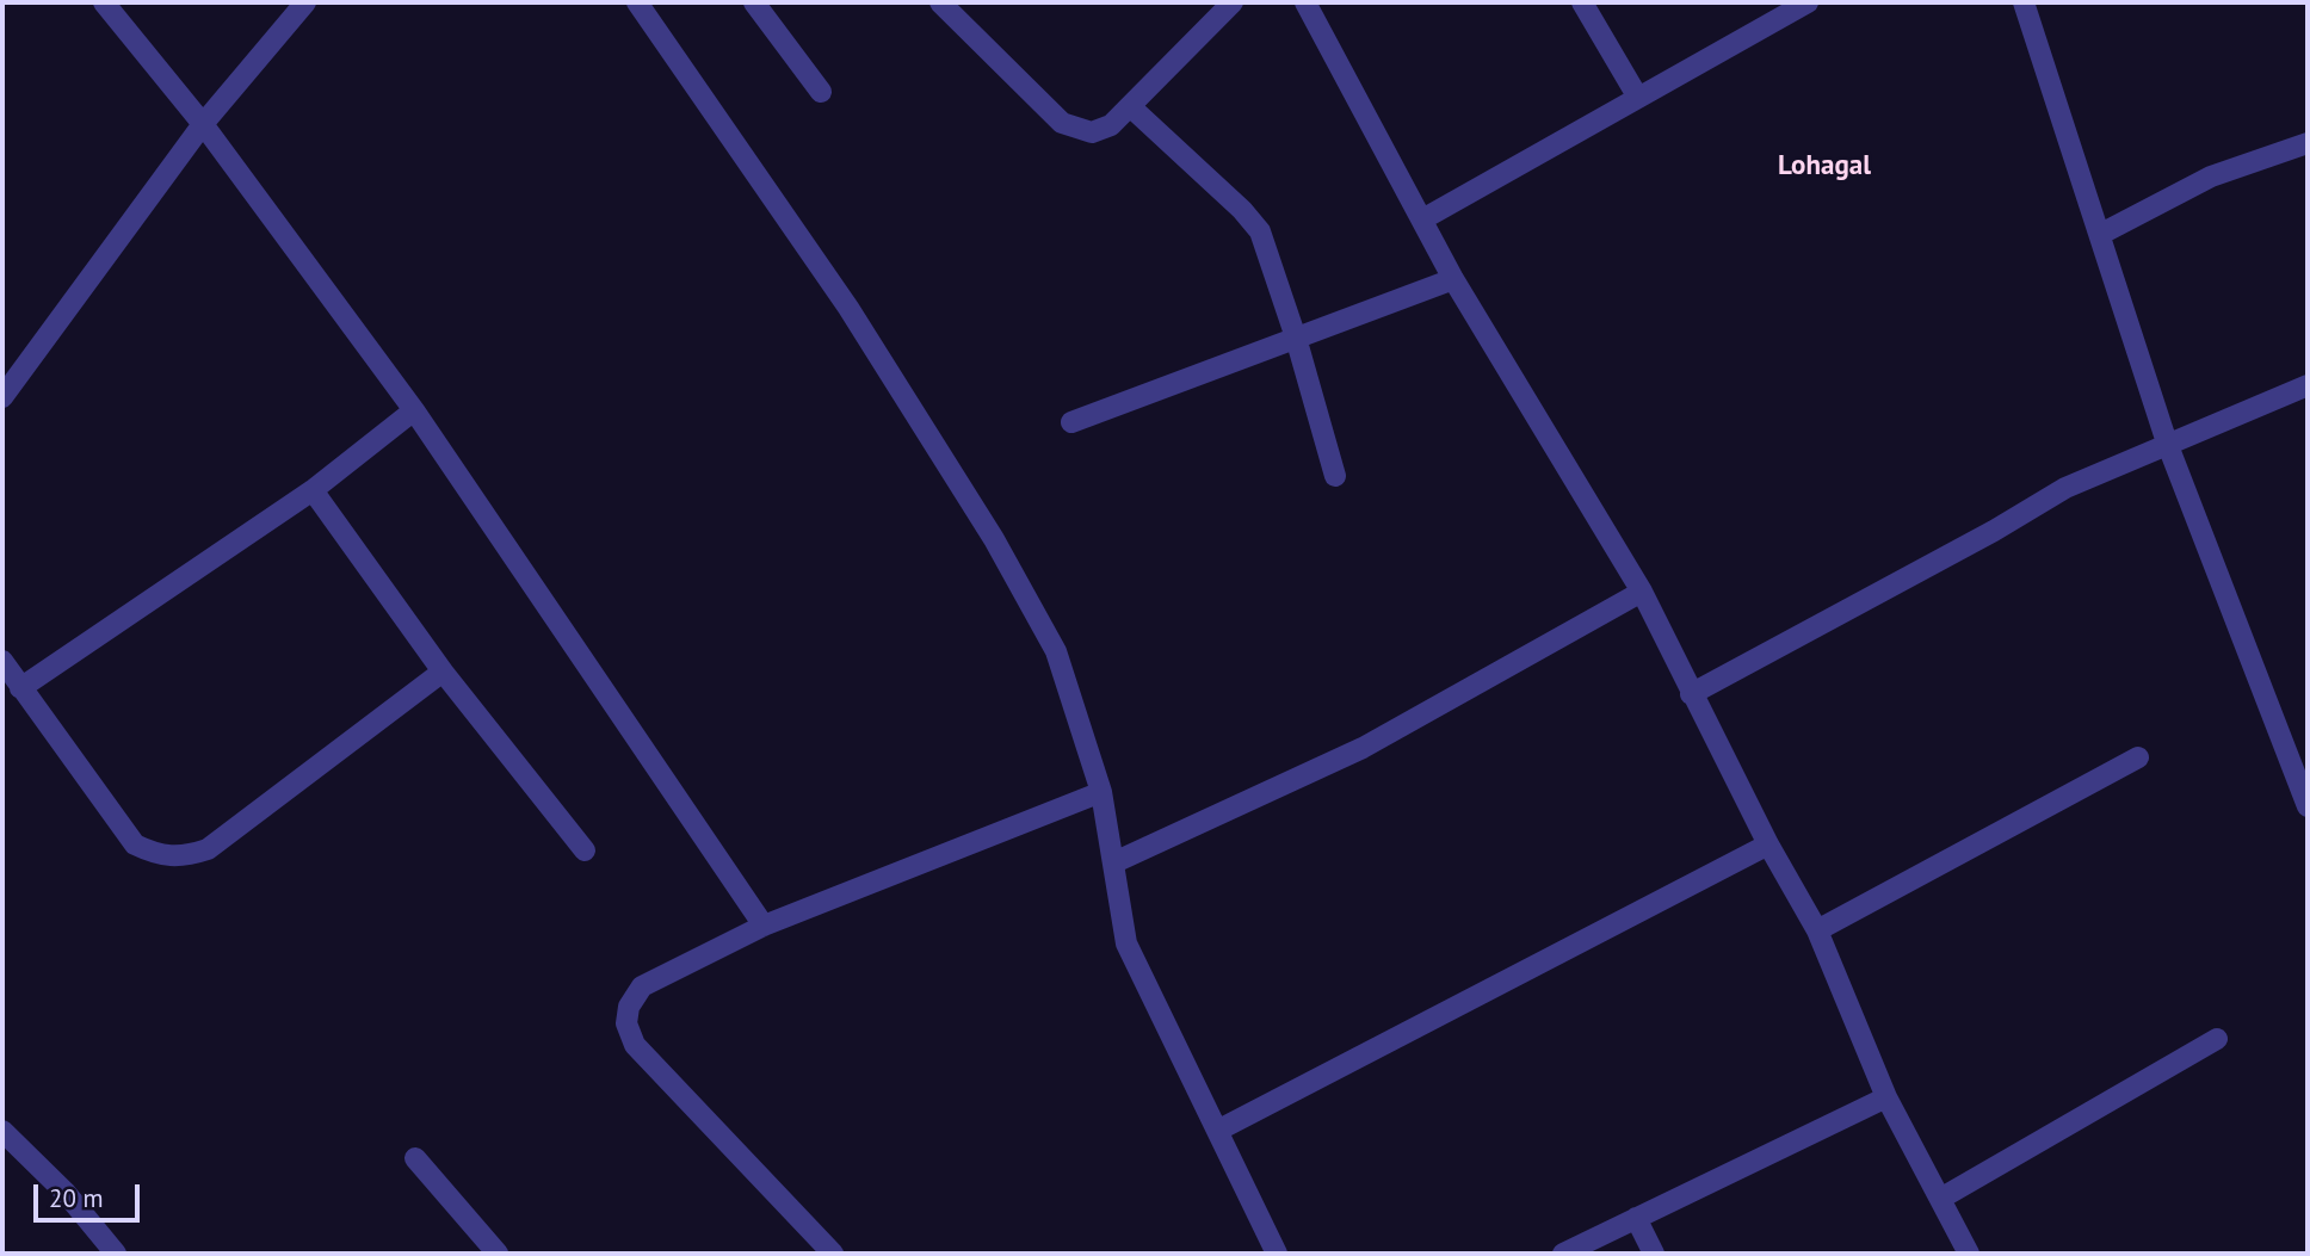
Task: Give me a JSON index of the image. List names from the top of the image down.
{
  "districts": ["Lohagal"],
  "scale_bar": "20 m"
}
